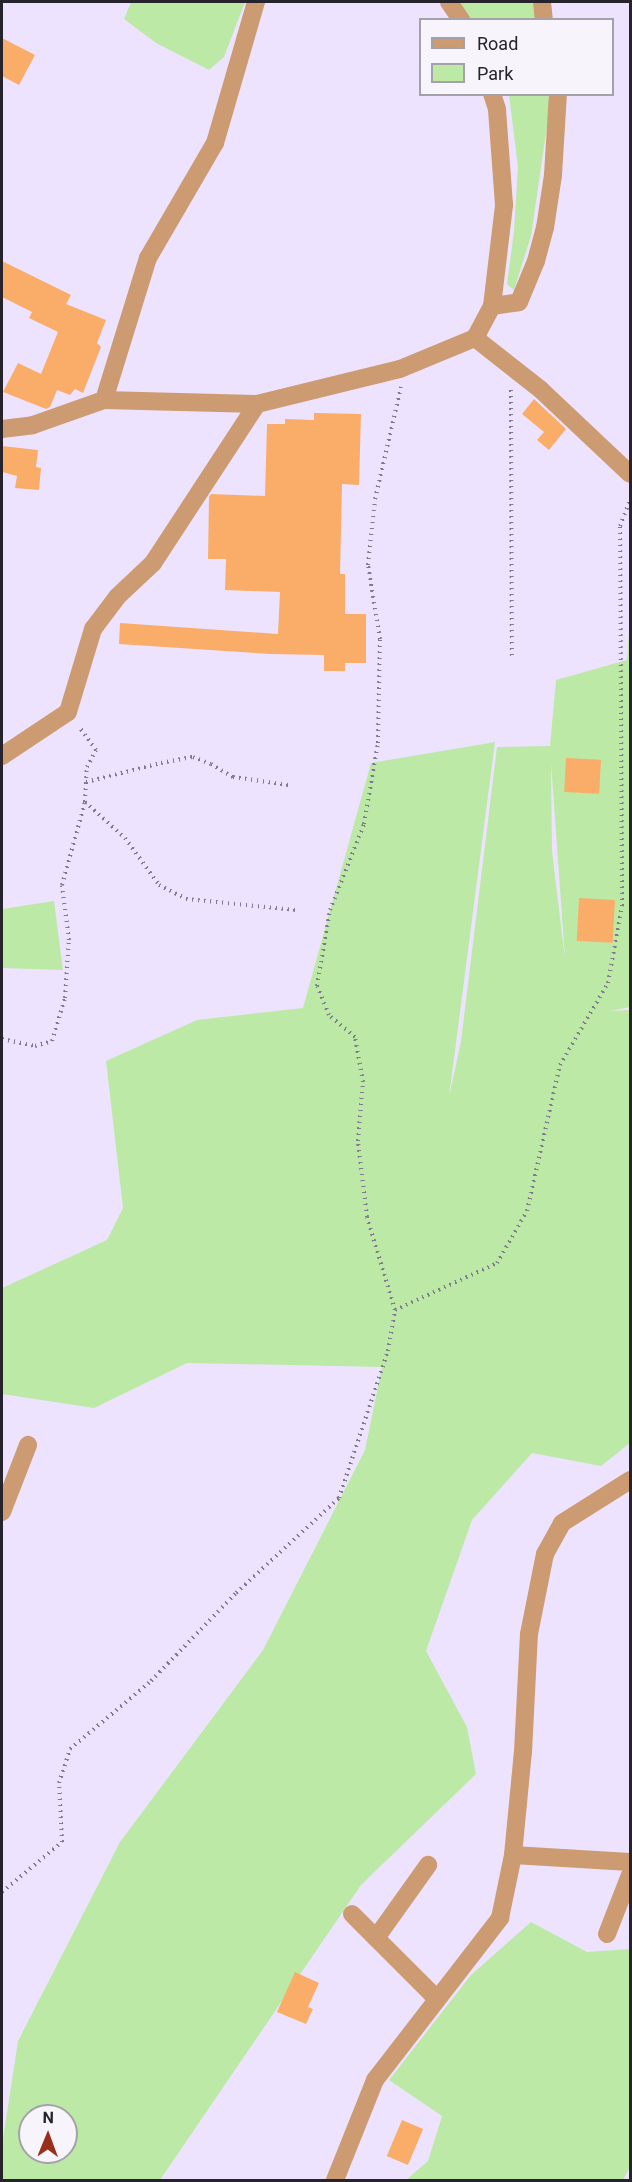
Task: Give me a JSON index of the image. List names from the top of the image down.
{
  "legend": ["Road", "Park"],
  "north": "top"
}
